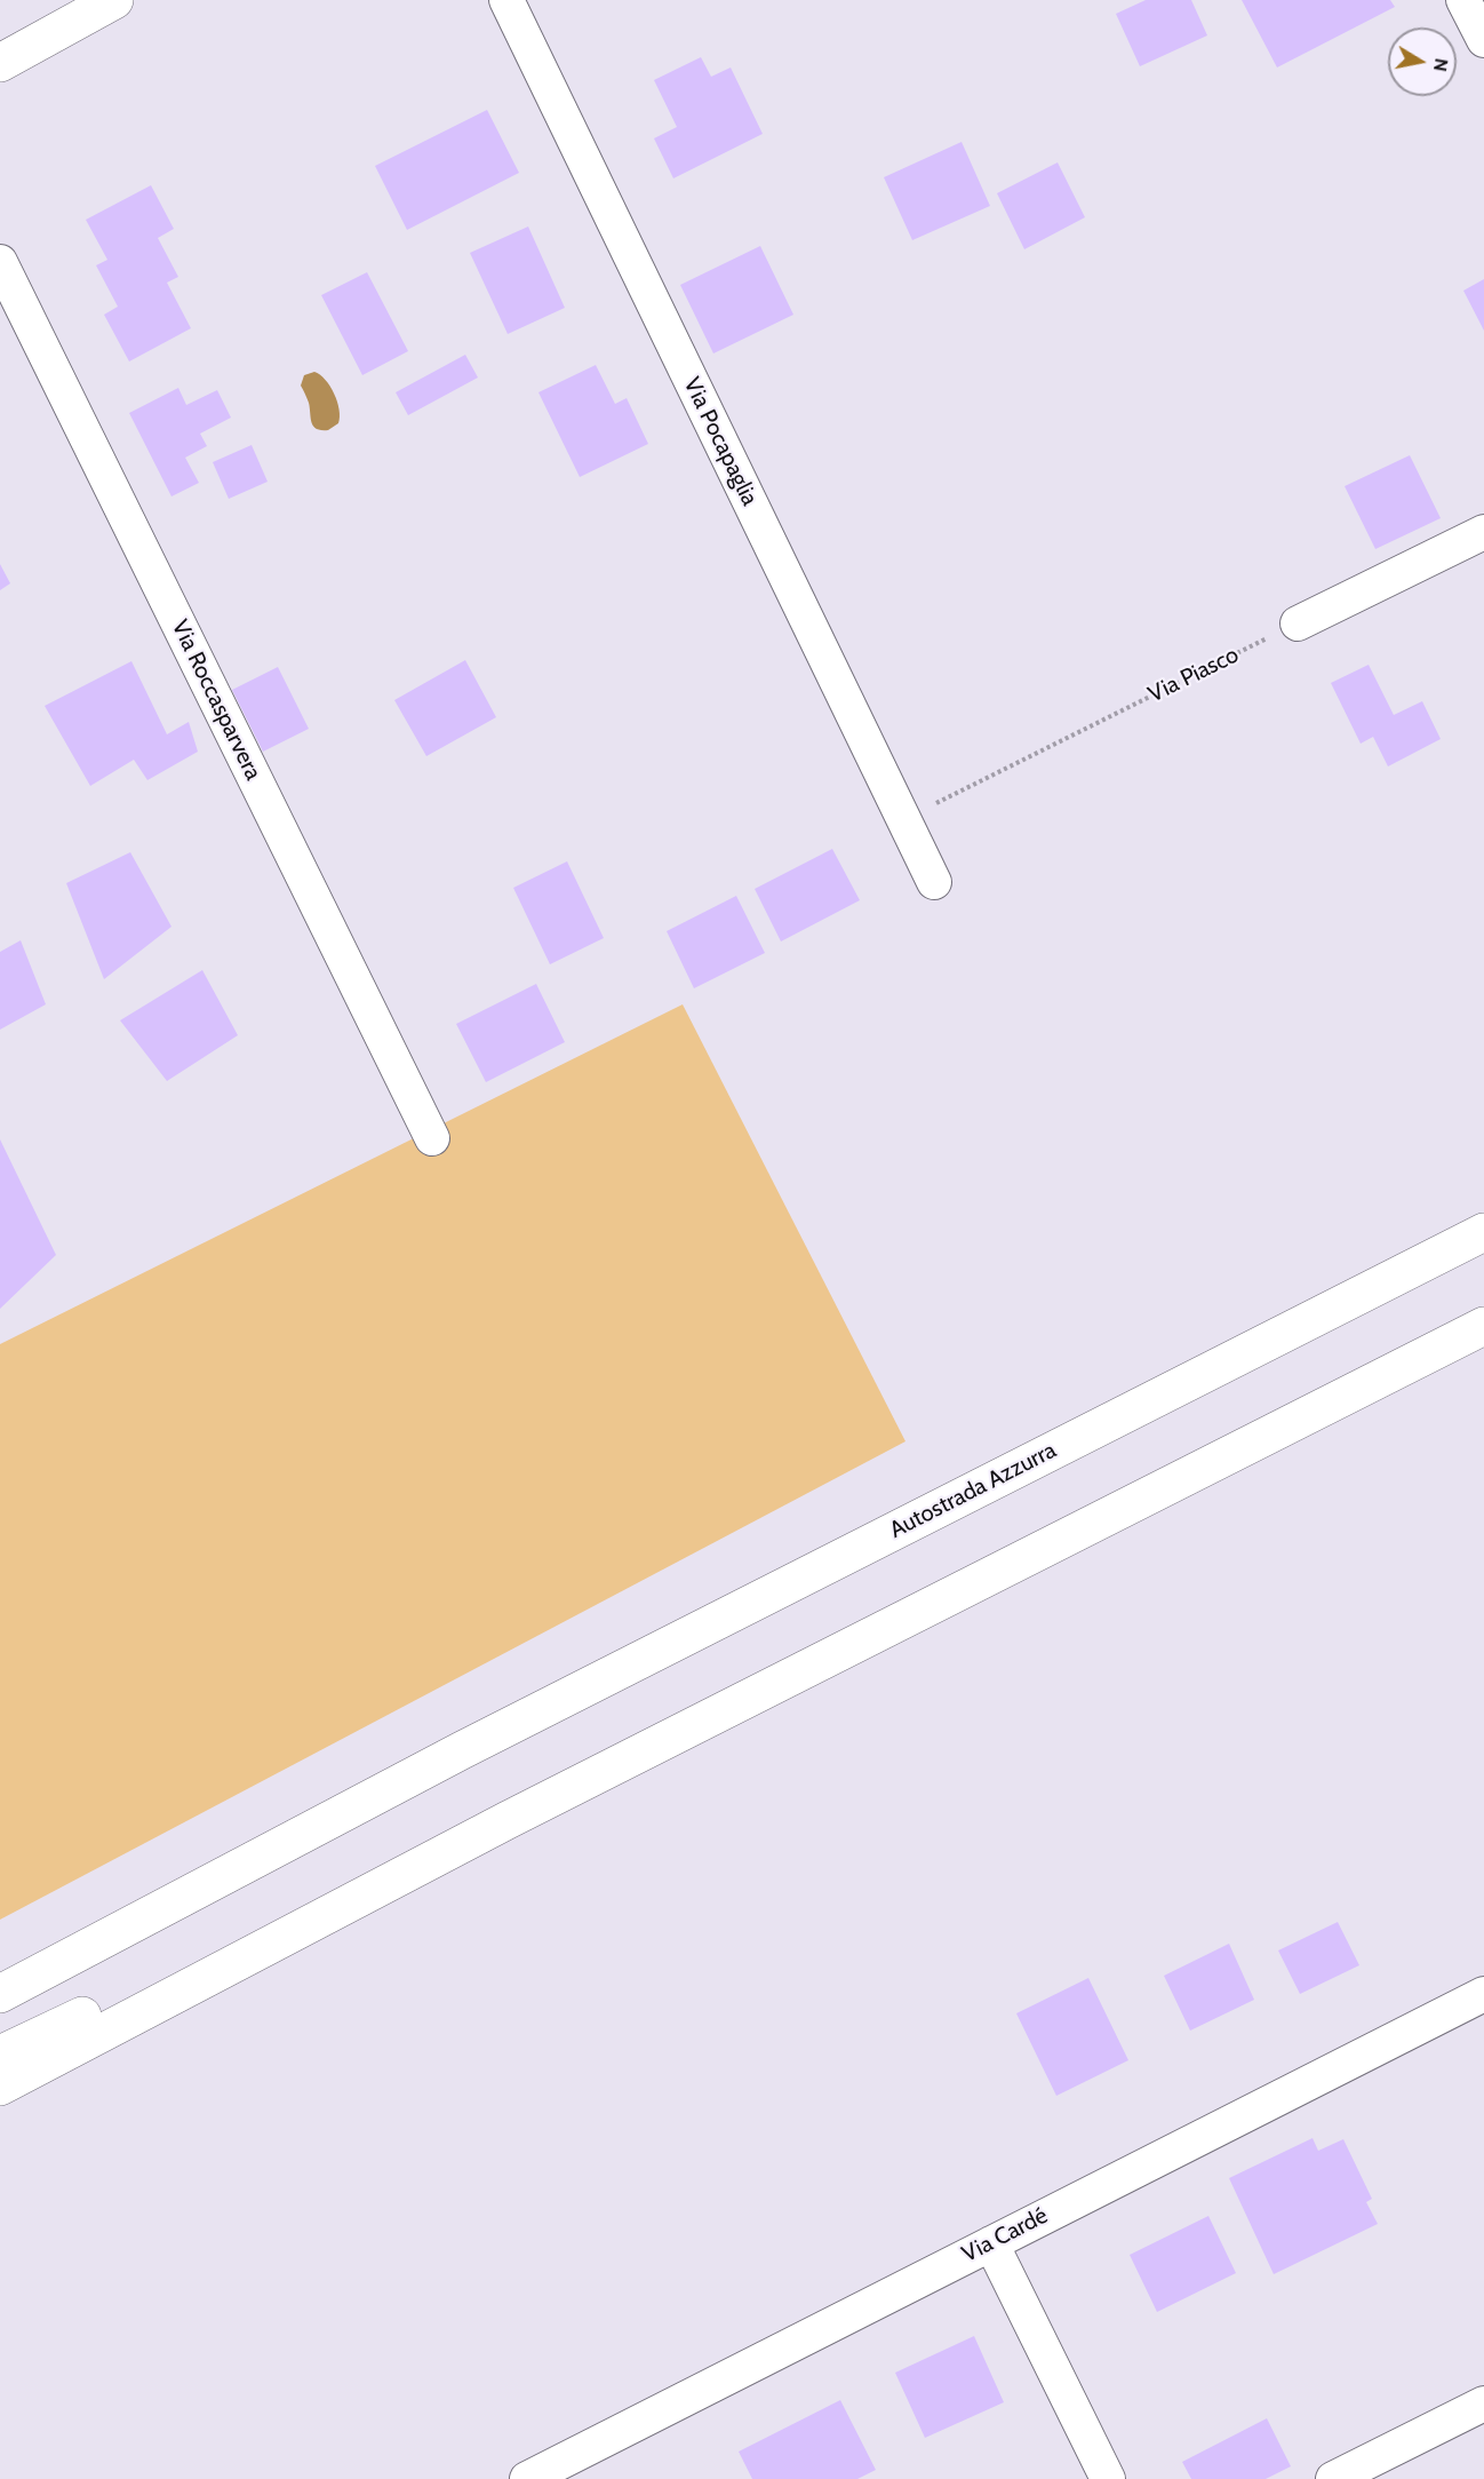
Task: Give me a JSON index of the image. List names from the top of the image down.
{
  "streets": {
    "main road": ["Autostrada Azzurra"],
    "street": ["Via Pocapaglia", "Via Roccasparvera", "Via Cardé"],
    "path": ["Via Piasco"]
  },
  "crossings": [
    ["Via Pocapaglia", "Via Piasco"]
  ],
  "north": "right"
}
